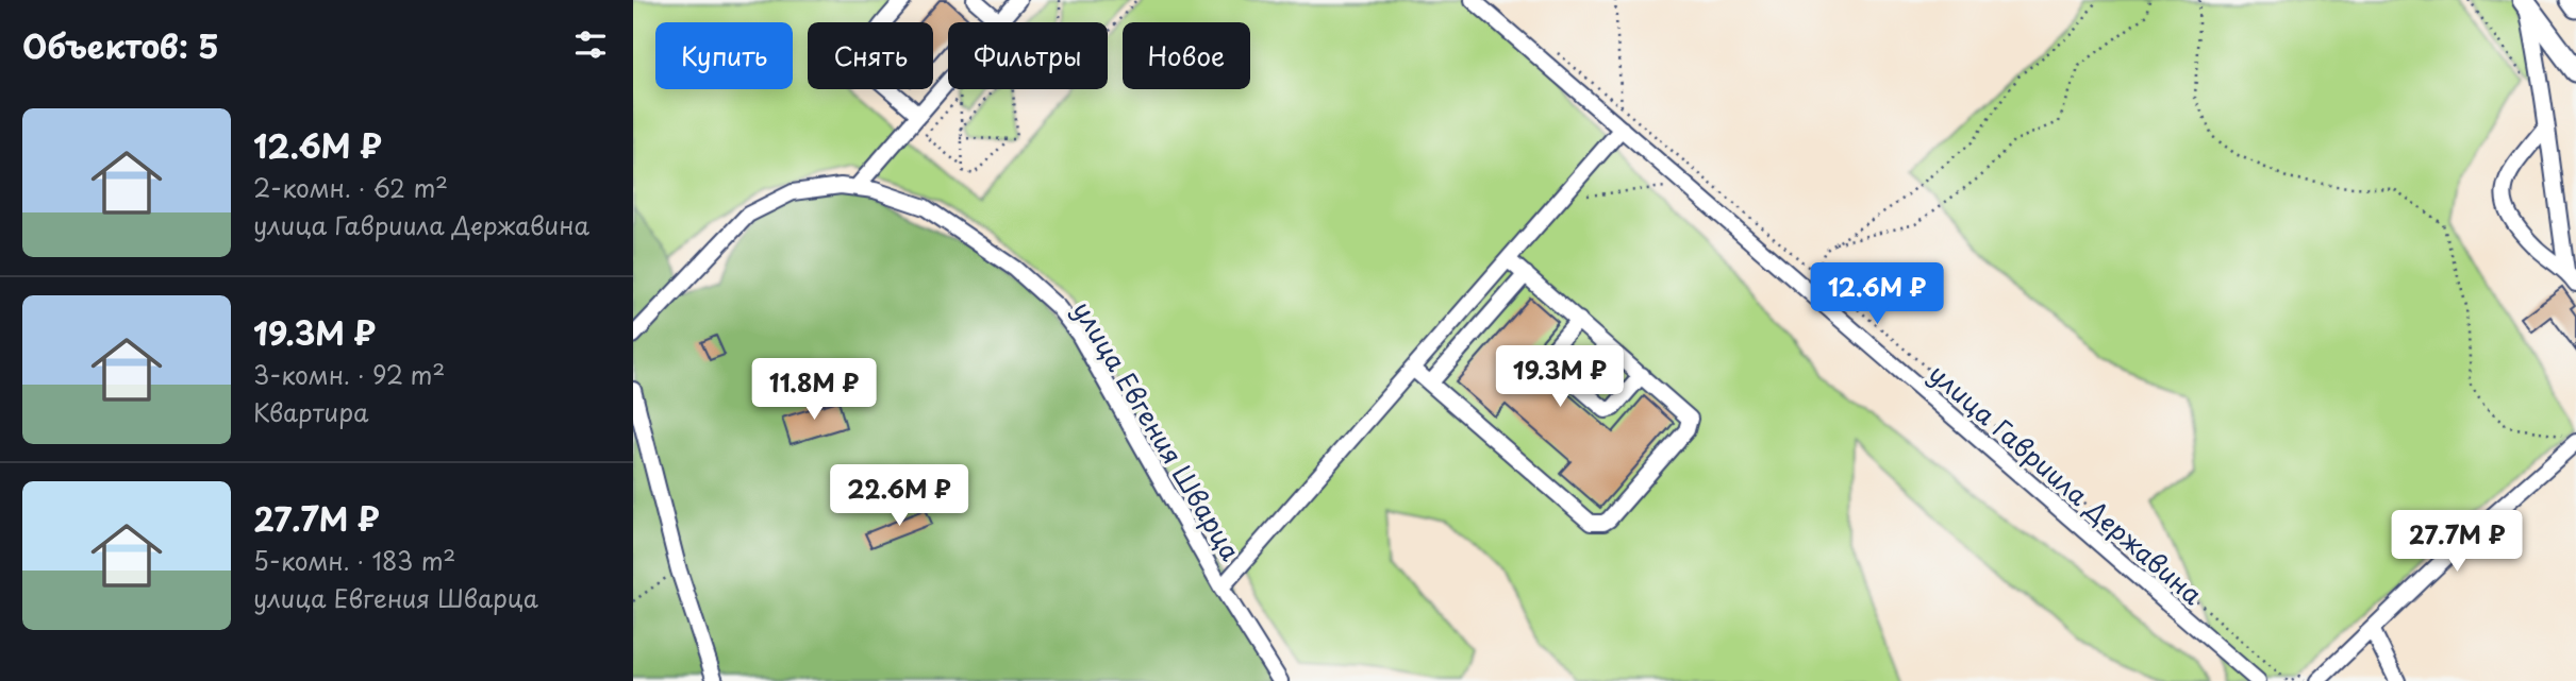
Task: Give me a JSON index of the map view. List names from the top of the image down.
{
  "streets": {
    "street": ["улица Евгения Шварца", "улица Гавриила Державина"]
  },
  "page": {
    "heading": "Объектов: 5",
    "chip": [
      "Купить",
      "Снять",
      "Фильтры",
      "Новое"
    ],
    "list": [
      {
        "name": "12.6M ₽",
        "note": "2-комн. · 62 m² · улица Гавриила Державина"
      },
      {
        "name": "19.3M ₽",
        "note": "3-комн. · 92 m² · Квартира"
      },
      {
        "name": "27.7M ₽",
        "note": "5-комн. · 183 m² · улица Евгения Шварца"
      }
    ],
    "price": [
      "12.6M ₽",
      "19.3M ₽",
      "11.8M ₽",
      "22.6M ₽",
      "27.7M ₽"
    ]
  }
}
